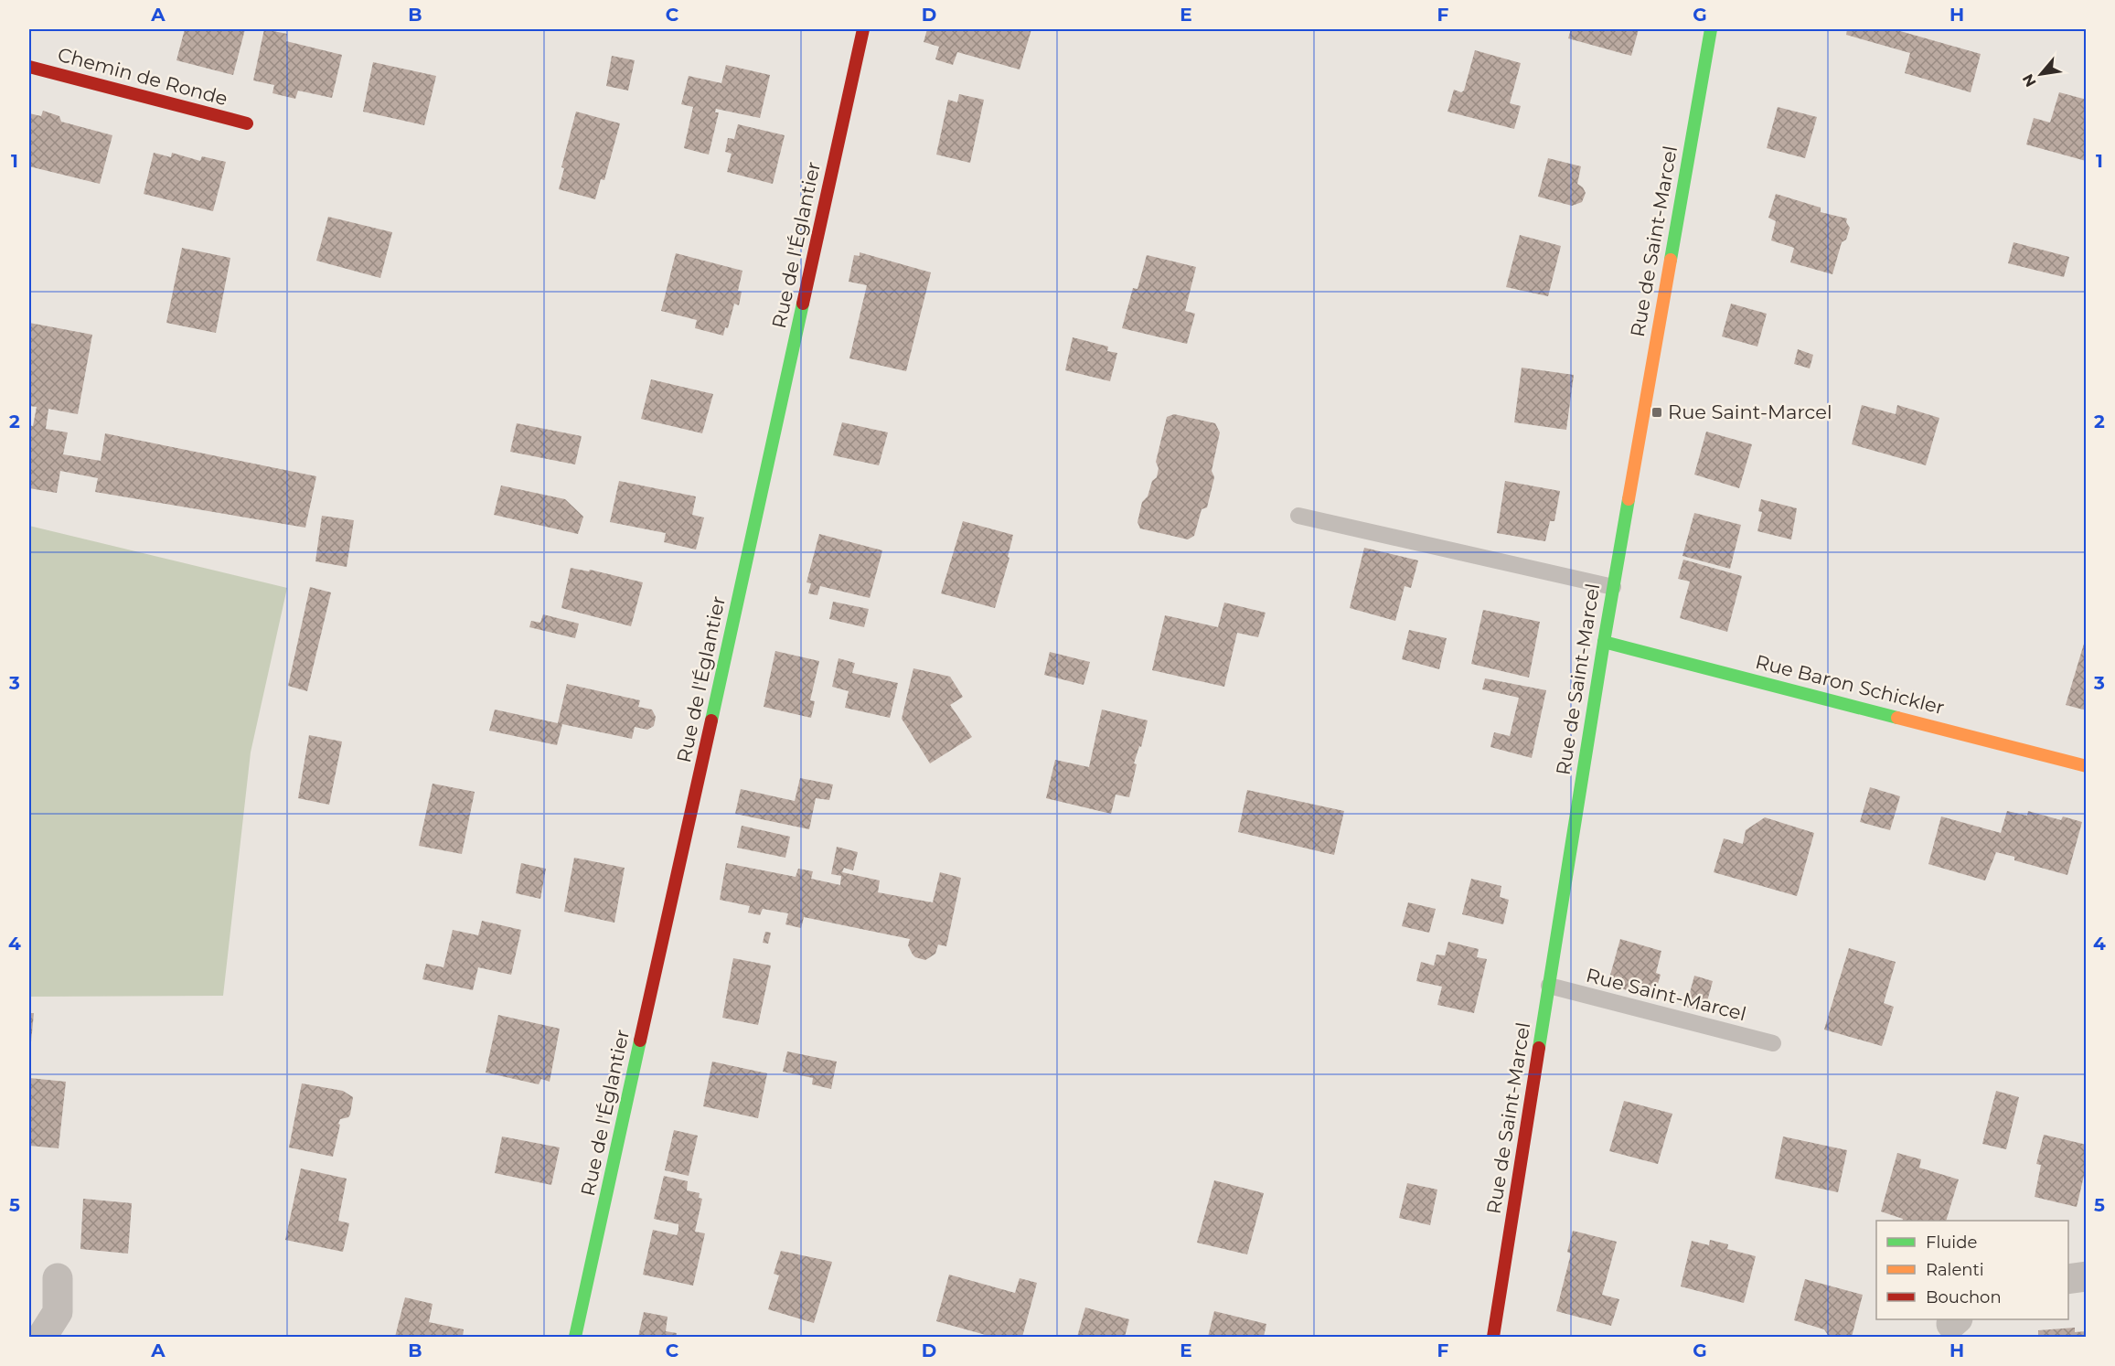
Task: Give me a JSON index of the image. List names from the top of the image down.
{
  "streets": {
    "street": [
      "Chemin de Ronde",
      "Rue de Saint-Marcel",
      "Rue de l'Églantier",
      "Rue Baron Schickler"
    ],
    "lane": ["Rue Saint-Marcel"]
  },
  "crossings": [
    ["Rue de Saint-Marcel", "Rue Baron Schickler"],
    ["Rue de Saint-Marcel", "Rue Saint-Marcel"]
  ],
  "places": {
    "transit": ["Rue Saint-Marcel"]
  },
  "legend": ["Fluide", "Ralenti", "Bouchon"],
  "north": "bottom left",
  "grid": {
    "columns": [
      "A",
      "B",
      "C",
      "D",
      "E",
      "F",
      "G",
      "H"
    ],
    "rows": [
      "1",
      "2",
      "3",
      "4",
      "5"
    ]
  }
}
